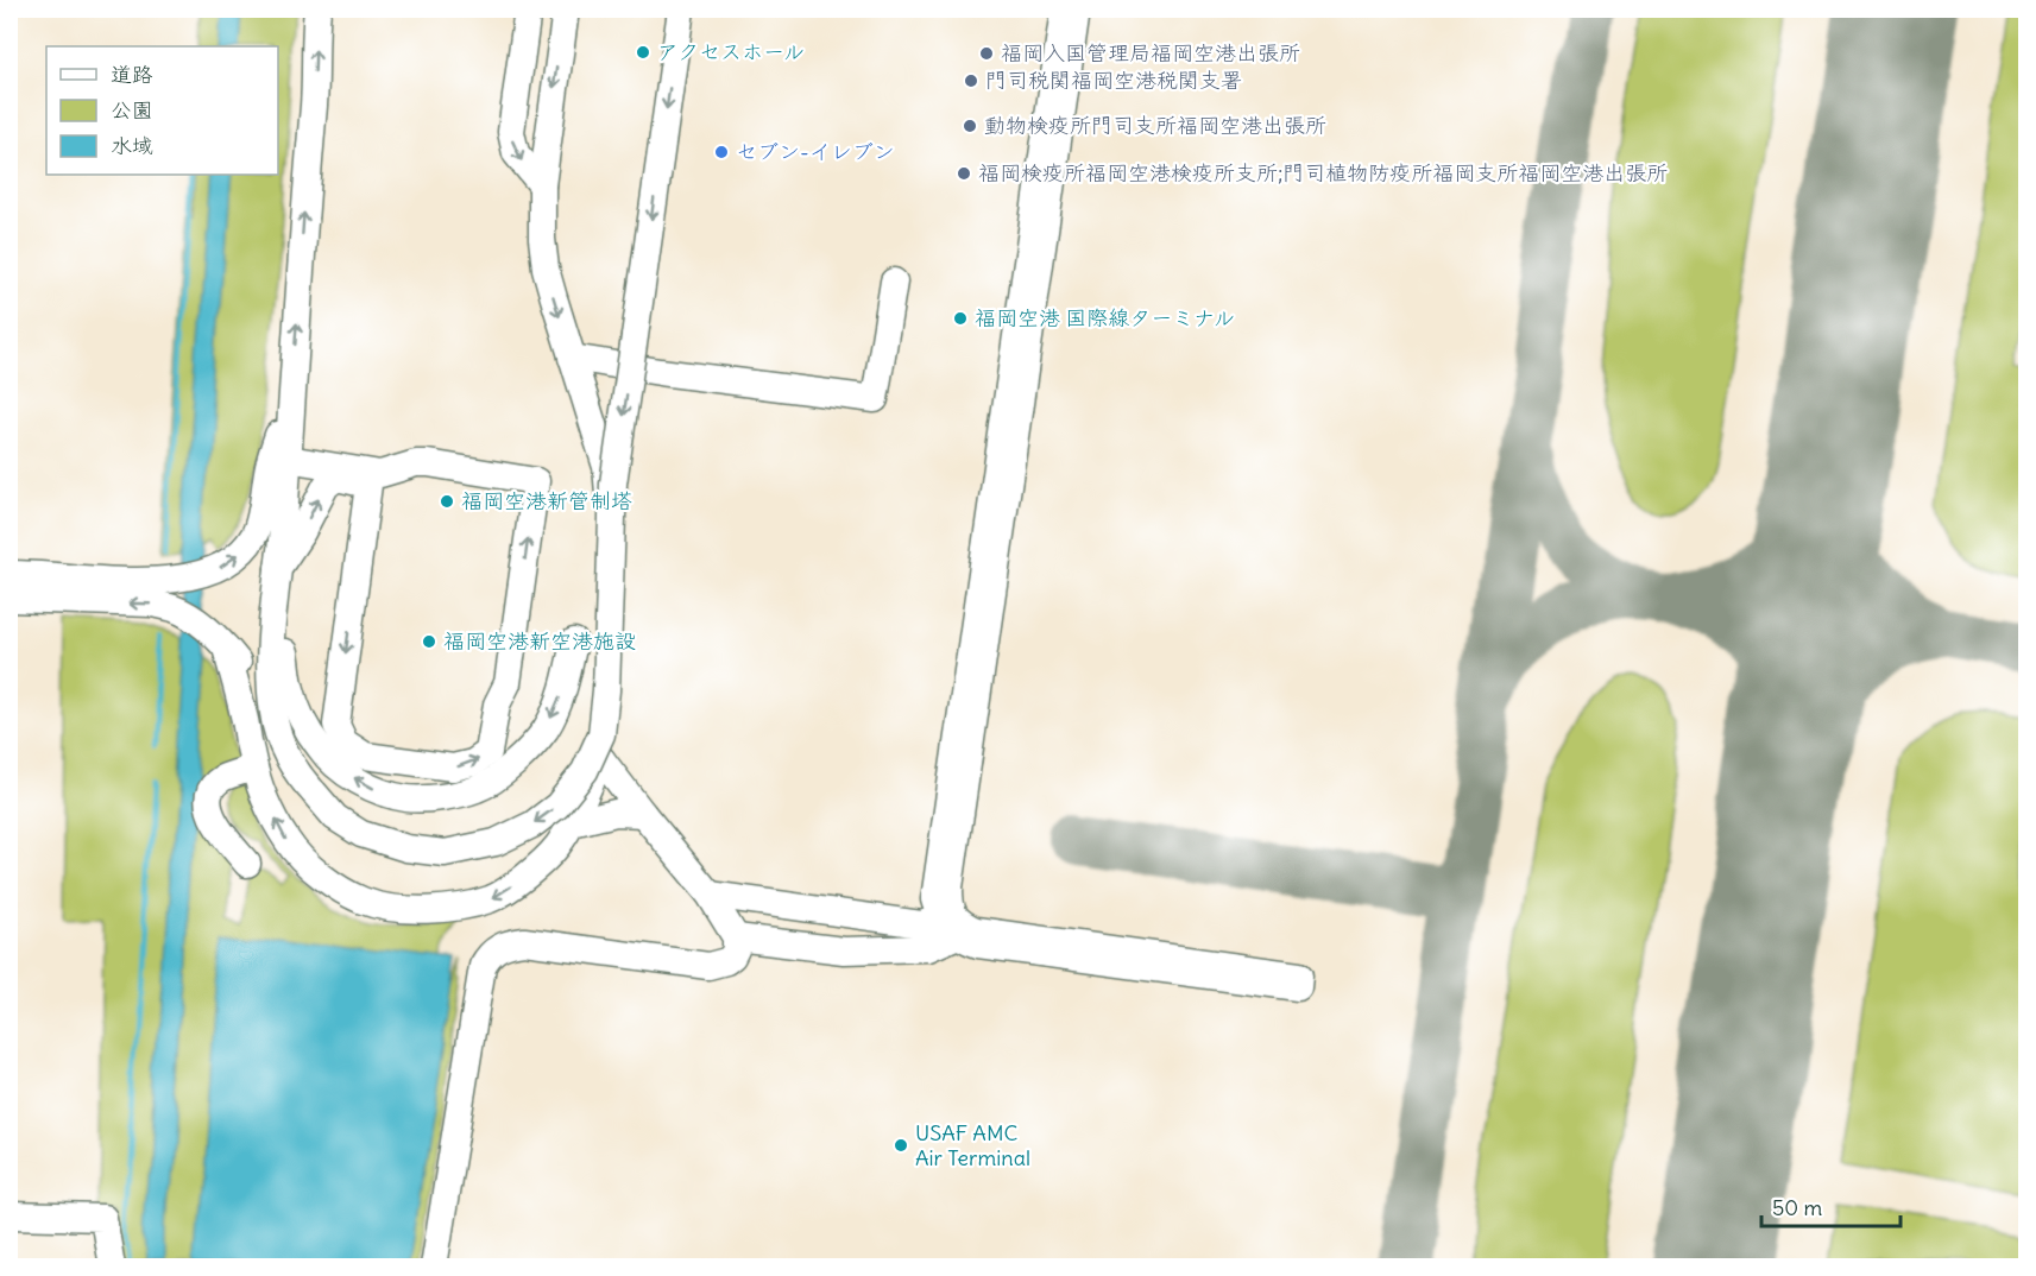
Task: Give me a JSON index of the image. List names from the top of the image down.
{
  "places": [
    "アクセスホール",
    "福岡入国管理局福岡空港出張所",
    "門司税関福岡空港税関支署",
    "動物検疫所門司支所福岡空港出張所",
    "セブン-イレブン",
    "福岡検疫所福岡空港検疫所支所;門司植物防疫所福岡支所福岡空港出張所",
    "福岡空港 国際線ターミナル",
    "福岡空港新管制塔",
    "福岡空港新空港施設",
    "USAF AMC Air Terminal"
  ],
  "legend": ["道路", "公園", "水域"],
  "scale_bar": "50 m"
}
